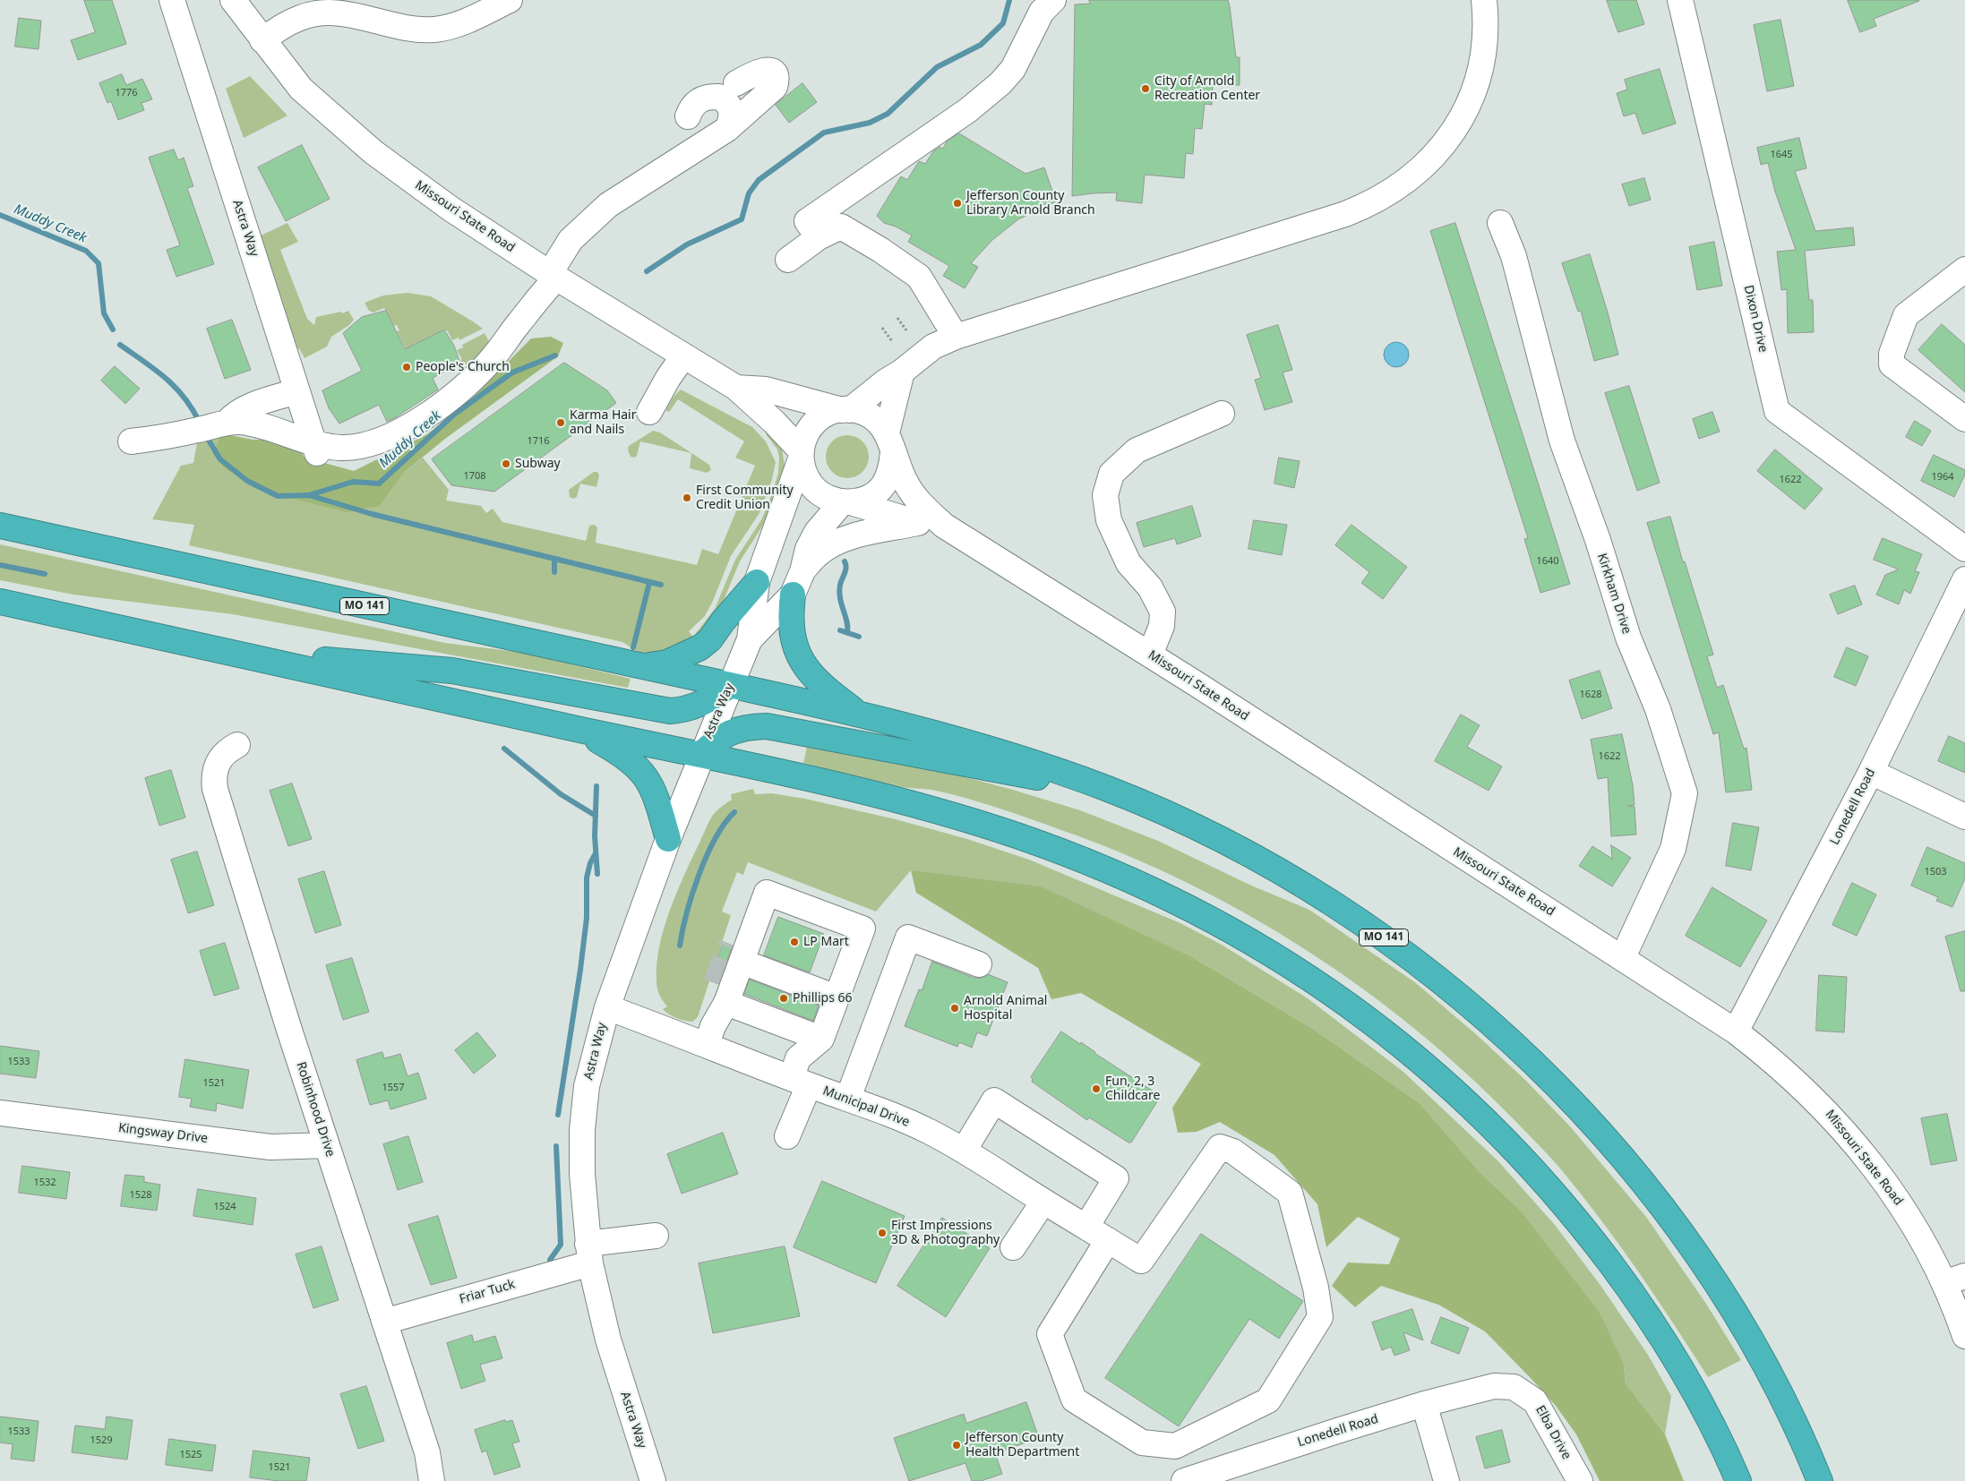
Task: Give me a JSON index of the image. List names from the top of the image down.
{
  "streets": {
    "highway": ["MO 141"],
    "street": [
      "Missouri State Road",
      "Astra Way",
      "Dixon Drive",
      "Kirkham Drive",
      "Lonedell Road",
      "Municipal Drive",
      "Robinhood Drive",
      "Kingsway Drive",
      "Friar Tuck",
      "Elba Drive"
    ]
  },
  "crossings": [
    ["Missouri State Road", "Astra Way"],
    ["Missouri State Road", "Kirkham Drive"],
    ["Missouri State Road", "Lonedell Road"],
    ["Astra Way", "MO 141"],
    ["Astra Way", "Municipal Drive"],
    ["Astra Way", "Friar Tuck"],
    ["Lonedell Road", "Elba Drive"],
    ["Robinhood Drive", "Kingsway Drive"],
    ["Robinhood Drive", "Friar Tuck"]
  ],
  "water": ["Muddy Creek"],
  "places": [
    "City of Arnold Recreation Center",
    "Jefferson County Library Arnold Branch",
    "People's Church",
    "Karma Hair and Nails",
    "Subway",
    "First Community Credit Union",
    "LP Mart",
    "Phillips 66",
    "Arnold Animal Hospital",
    "Fun, 2, 3 Childcare",
    "First Impressions 3D & Photography",
    "Jefferson County Health Department"
  ],
  "house_numbers": [
    "1776",
    "1645",
    "1716",
    "1708",
    "1964",
    "1622",
    "1640",
    "1628",
    "1622",
    "1503",
    "1533",
    "1521",
    "1557",
    "1532",
    "1528",
    "1524",
    "1533",
    "1529",
    "1525",
    "1521"
  ]
}
